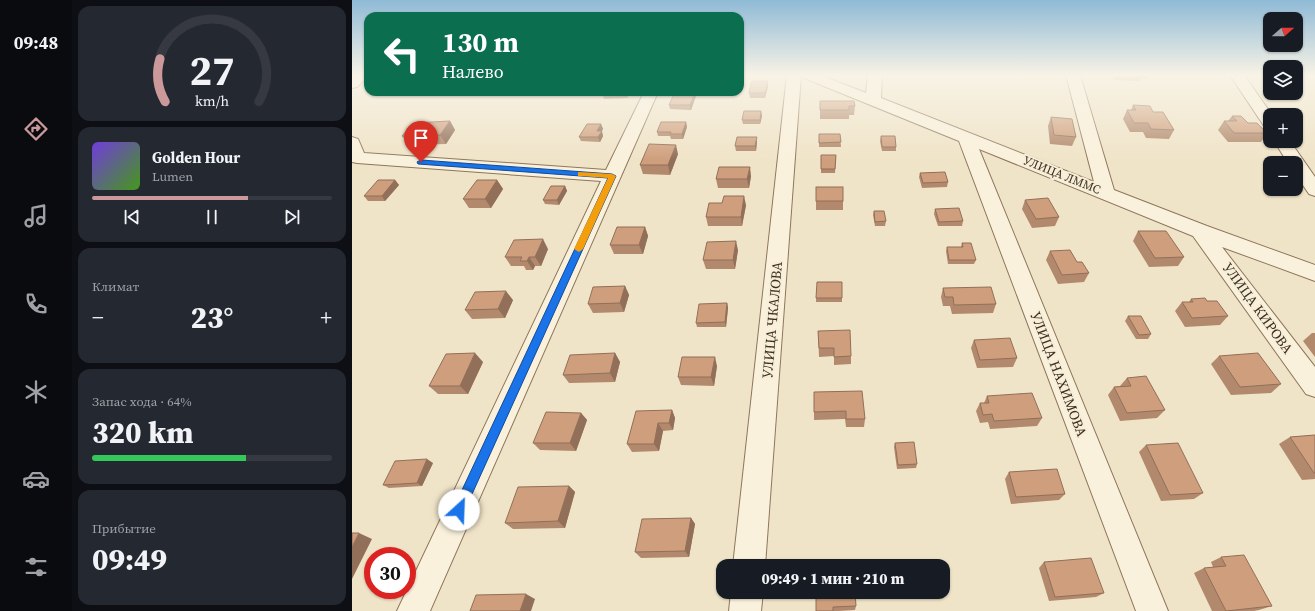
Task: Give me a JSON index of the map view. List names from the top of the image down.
{
  "streets": {
    "street": [
      "УЛИЦА ЛММС",
      "УЛИЦА КИРОВА",
      "УЛИЦА ЧКАЛОВА",
      "УЛИЦА НАХИМОВА"
    ]
  },
  "crossings": [
    ["УЛИЦА ЛММС", "УЛИЦА КИРОВА"],
    ["УЛИЦА ЛММС", "УЛИЦА НАХИМОВА"]
  ],
  "north": "right",
  "page": {
    "tabs": "09:48",
    "map_buttons": ["+", "−"],
    "turn": ["130 m", "Налево"],
    "song": ["Golden Hour", "Lumen"],
    "tile": [
      "Климат",
      ["Запас хода · 64%", "320 km"],
      ["Прибытие", "09:49"]
    ],
    "heat": ["−", "23°", "+"],
    "limit": "30",
    "trip": "09:49 · 1 мин · 210 m",
    "gauge": ["27", "km/h"]
  }
}
